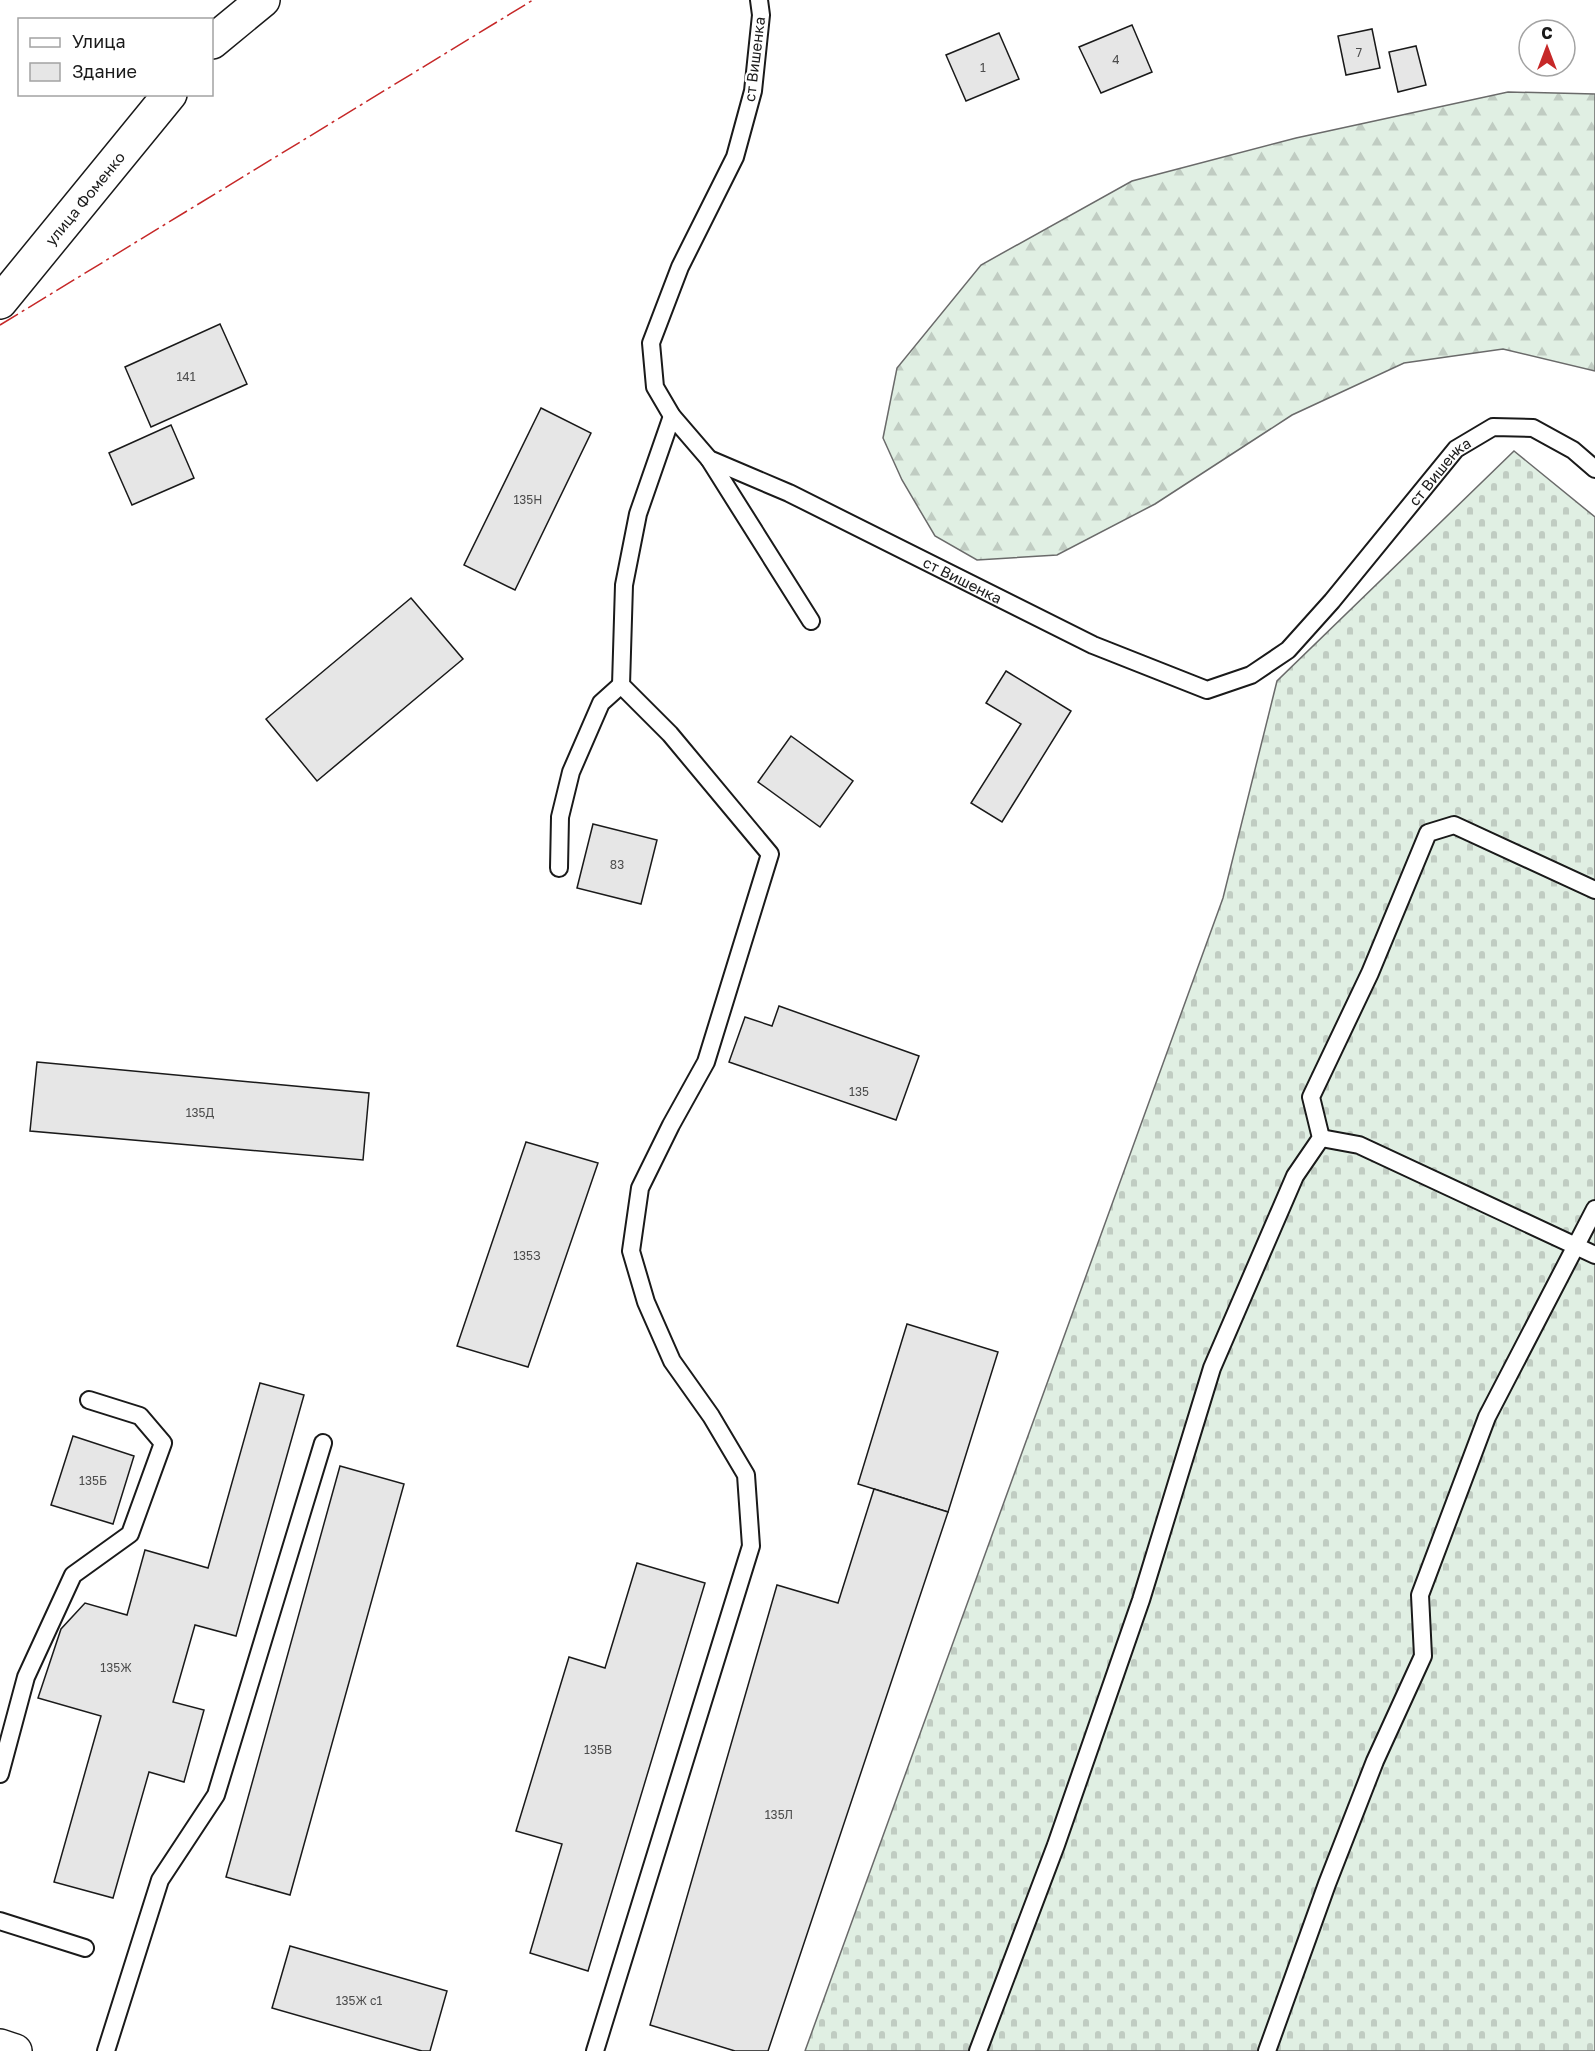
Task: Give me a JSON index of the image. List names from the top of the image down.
{
  "streets": {
    "street": ["улица Фоменко"],
    "lane": ["ст Вишенка"]
  },
  "house_numbers": [
    "7",
    "4",
    "1",
    "141",
    "135Н",
    "83",
    "135",
    "135Д",
    "135З",
    "135Б",
    "135Ж",
    "135В",
    "135Л",
    "135Ж с1"
  ],
  "legend": ["Улица", "Здание"],
  "north": "top"
}
